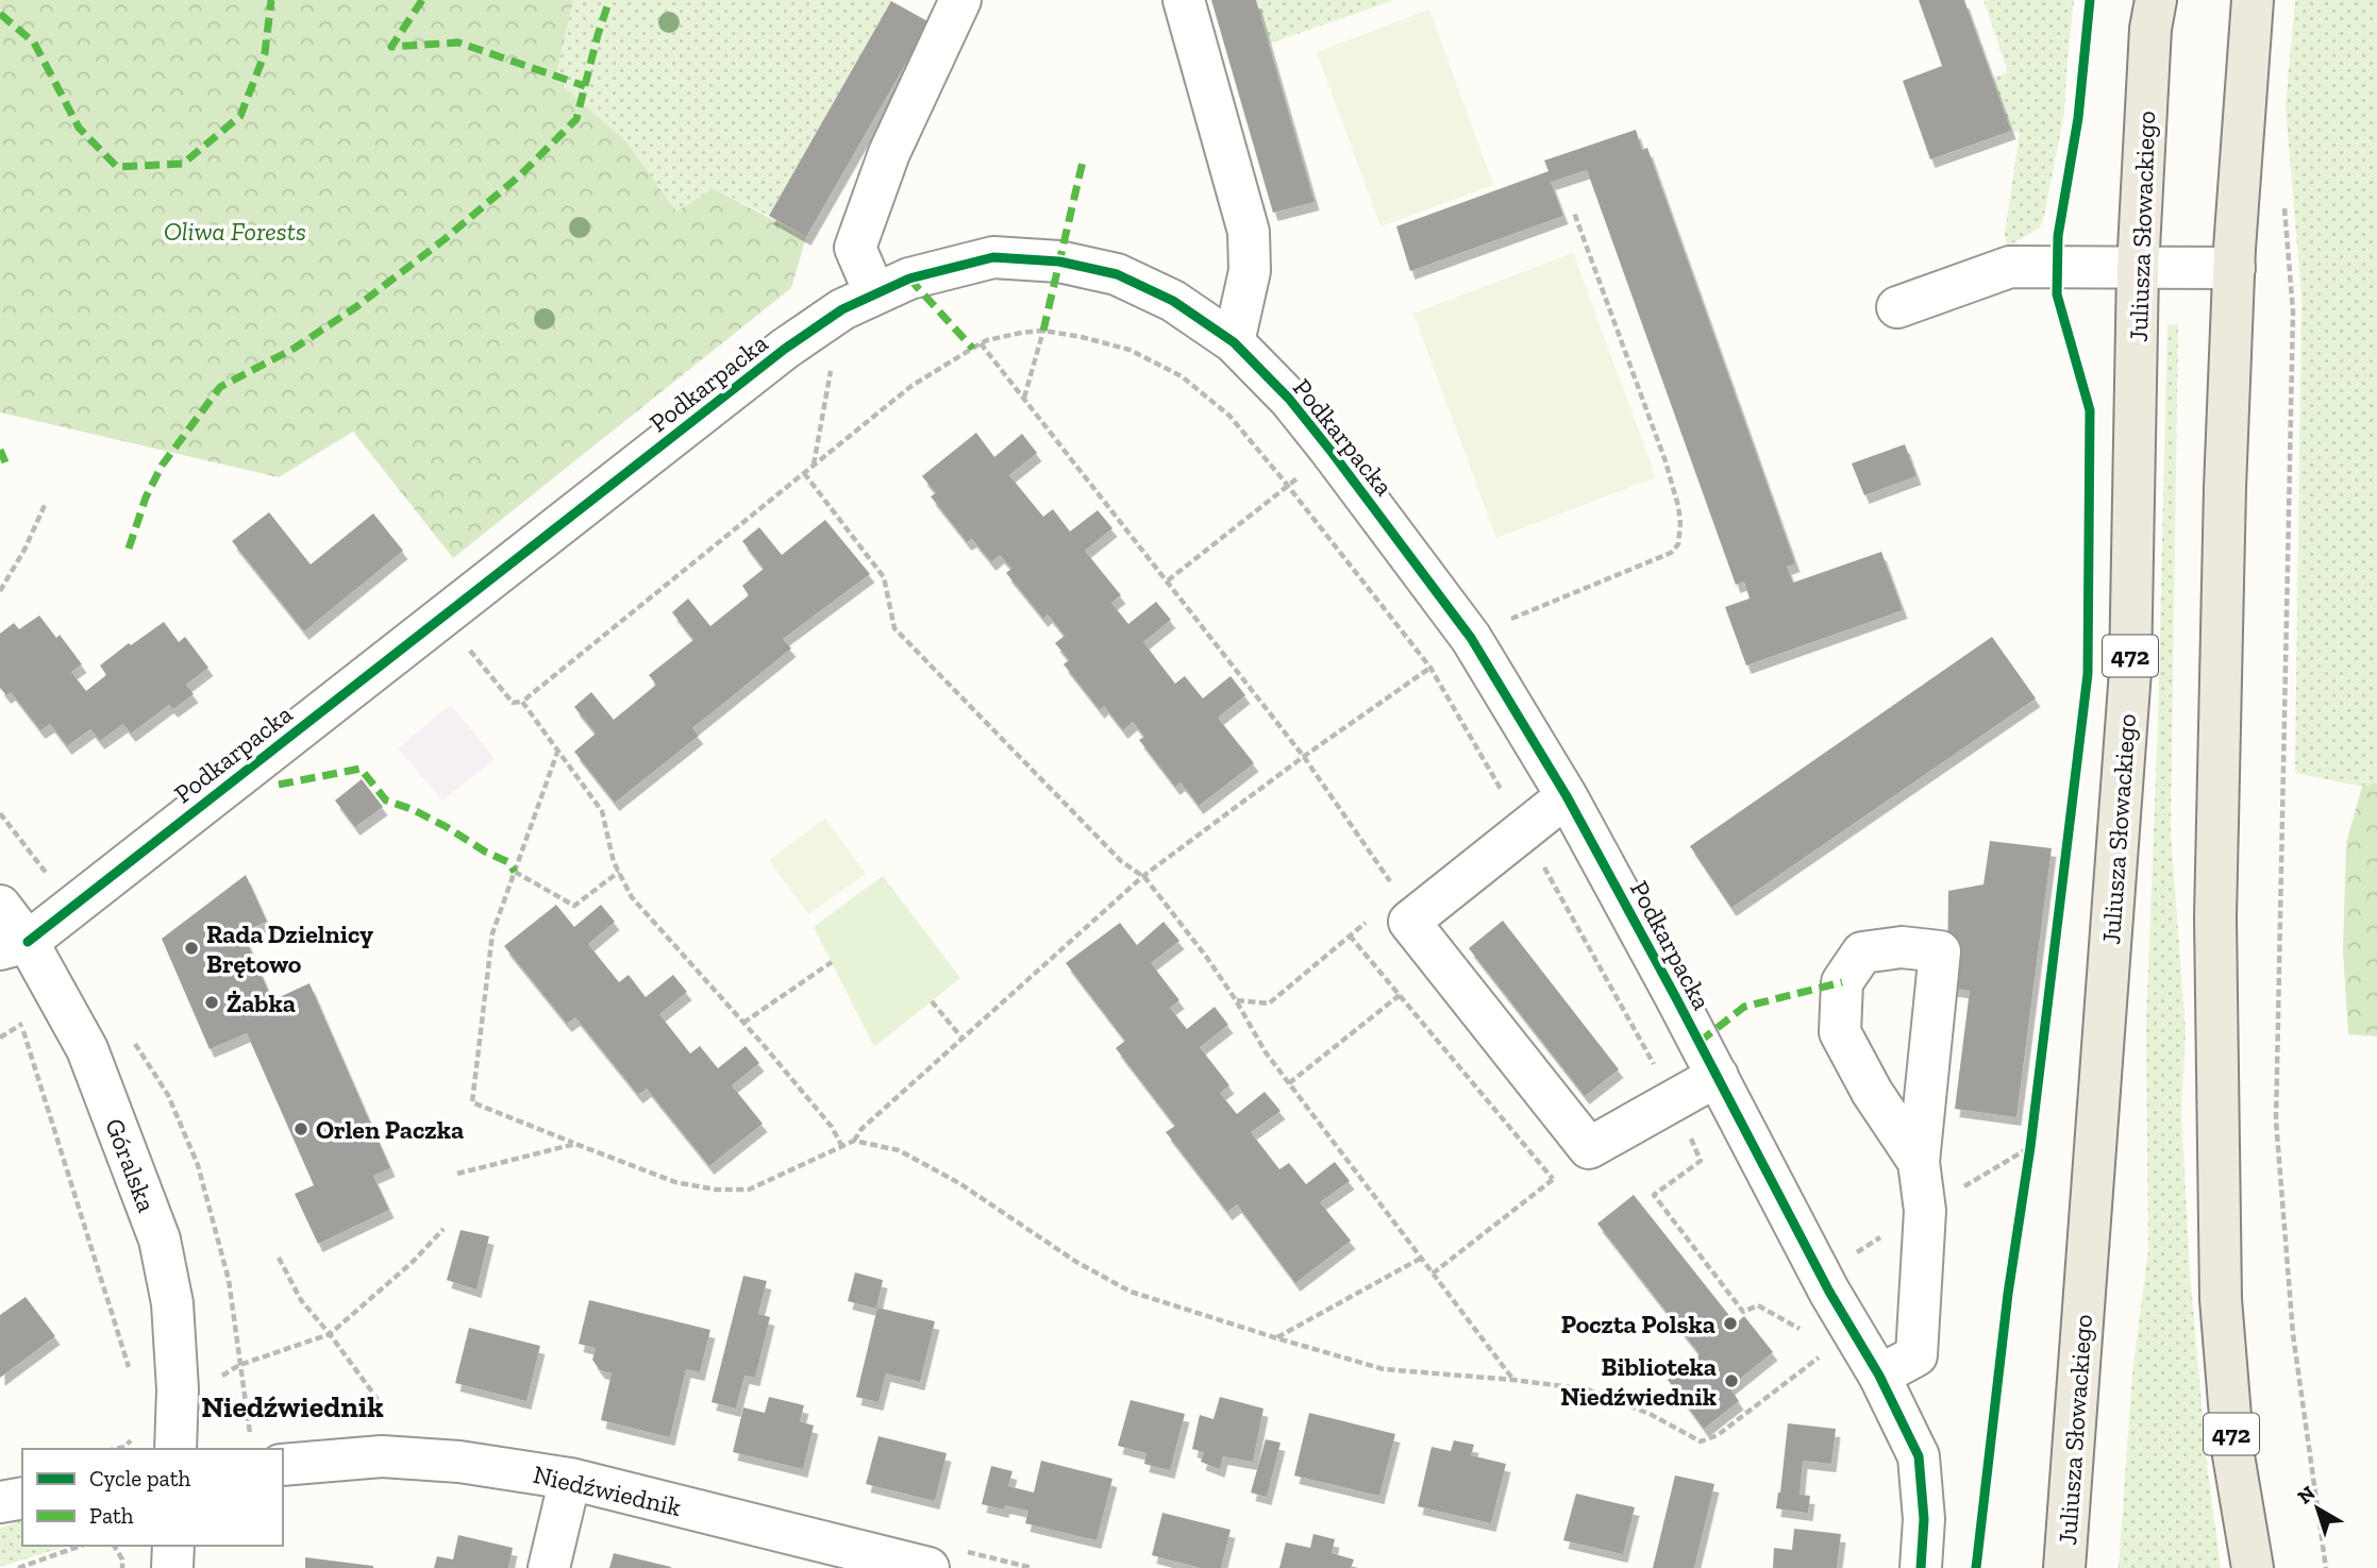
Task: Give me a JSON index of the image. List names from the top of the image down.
{
  "streets": {
    "main road": ["Juliusza Słowackiego", "472"],
    "street": ["Podkarpacka", "Góralska", "Niedźwiednik"]
  },
  "crossings": [
    ["Podkarpacka", "Góralska"]
  ],
  "districts": ["Niedźwiednik"],
  "parks": ["Oliwa Forests"],
  "places": [
    "Rada Dzielnicy Brętowo",
    "Żabka",
    "Orlen Paczka",
    "Poczta Polska",
    "Biblioteka Niedźwiednik"
  ],
  "legend": ["Cycle path", "Path"],
  "north": "top left"
}
